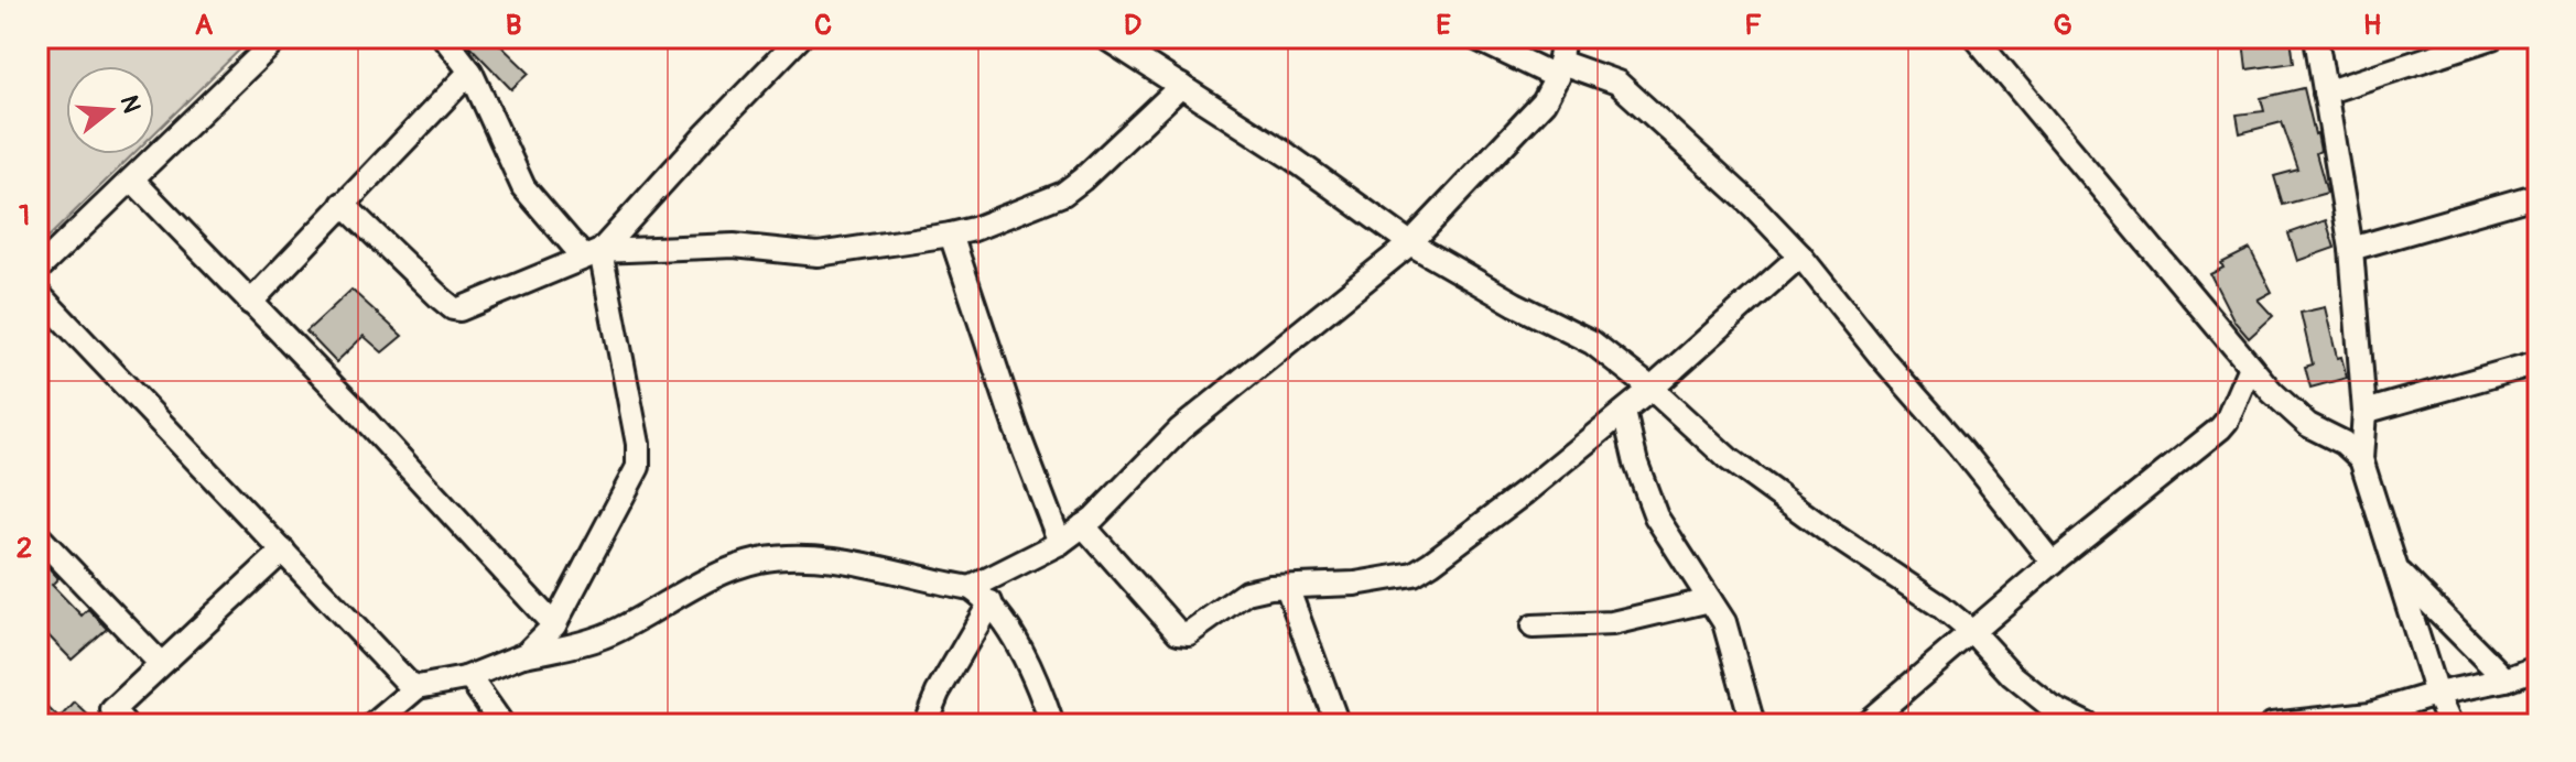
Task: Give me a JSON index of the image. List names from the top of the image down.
{
  "north": "right",
  "grid": {
    "columns": [
      "A",
      "B",
      "C",
      "D",
      "E",
      "F",
      "G",
      "H"
    ],
    "rows": ["1", "2"]
  }
}
